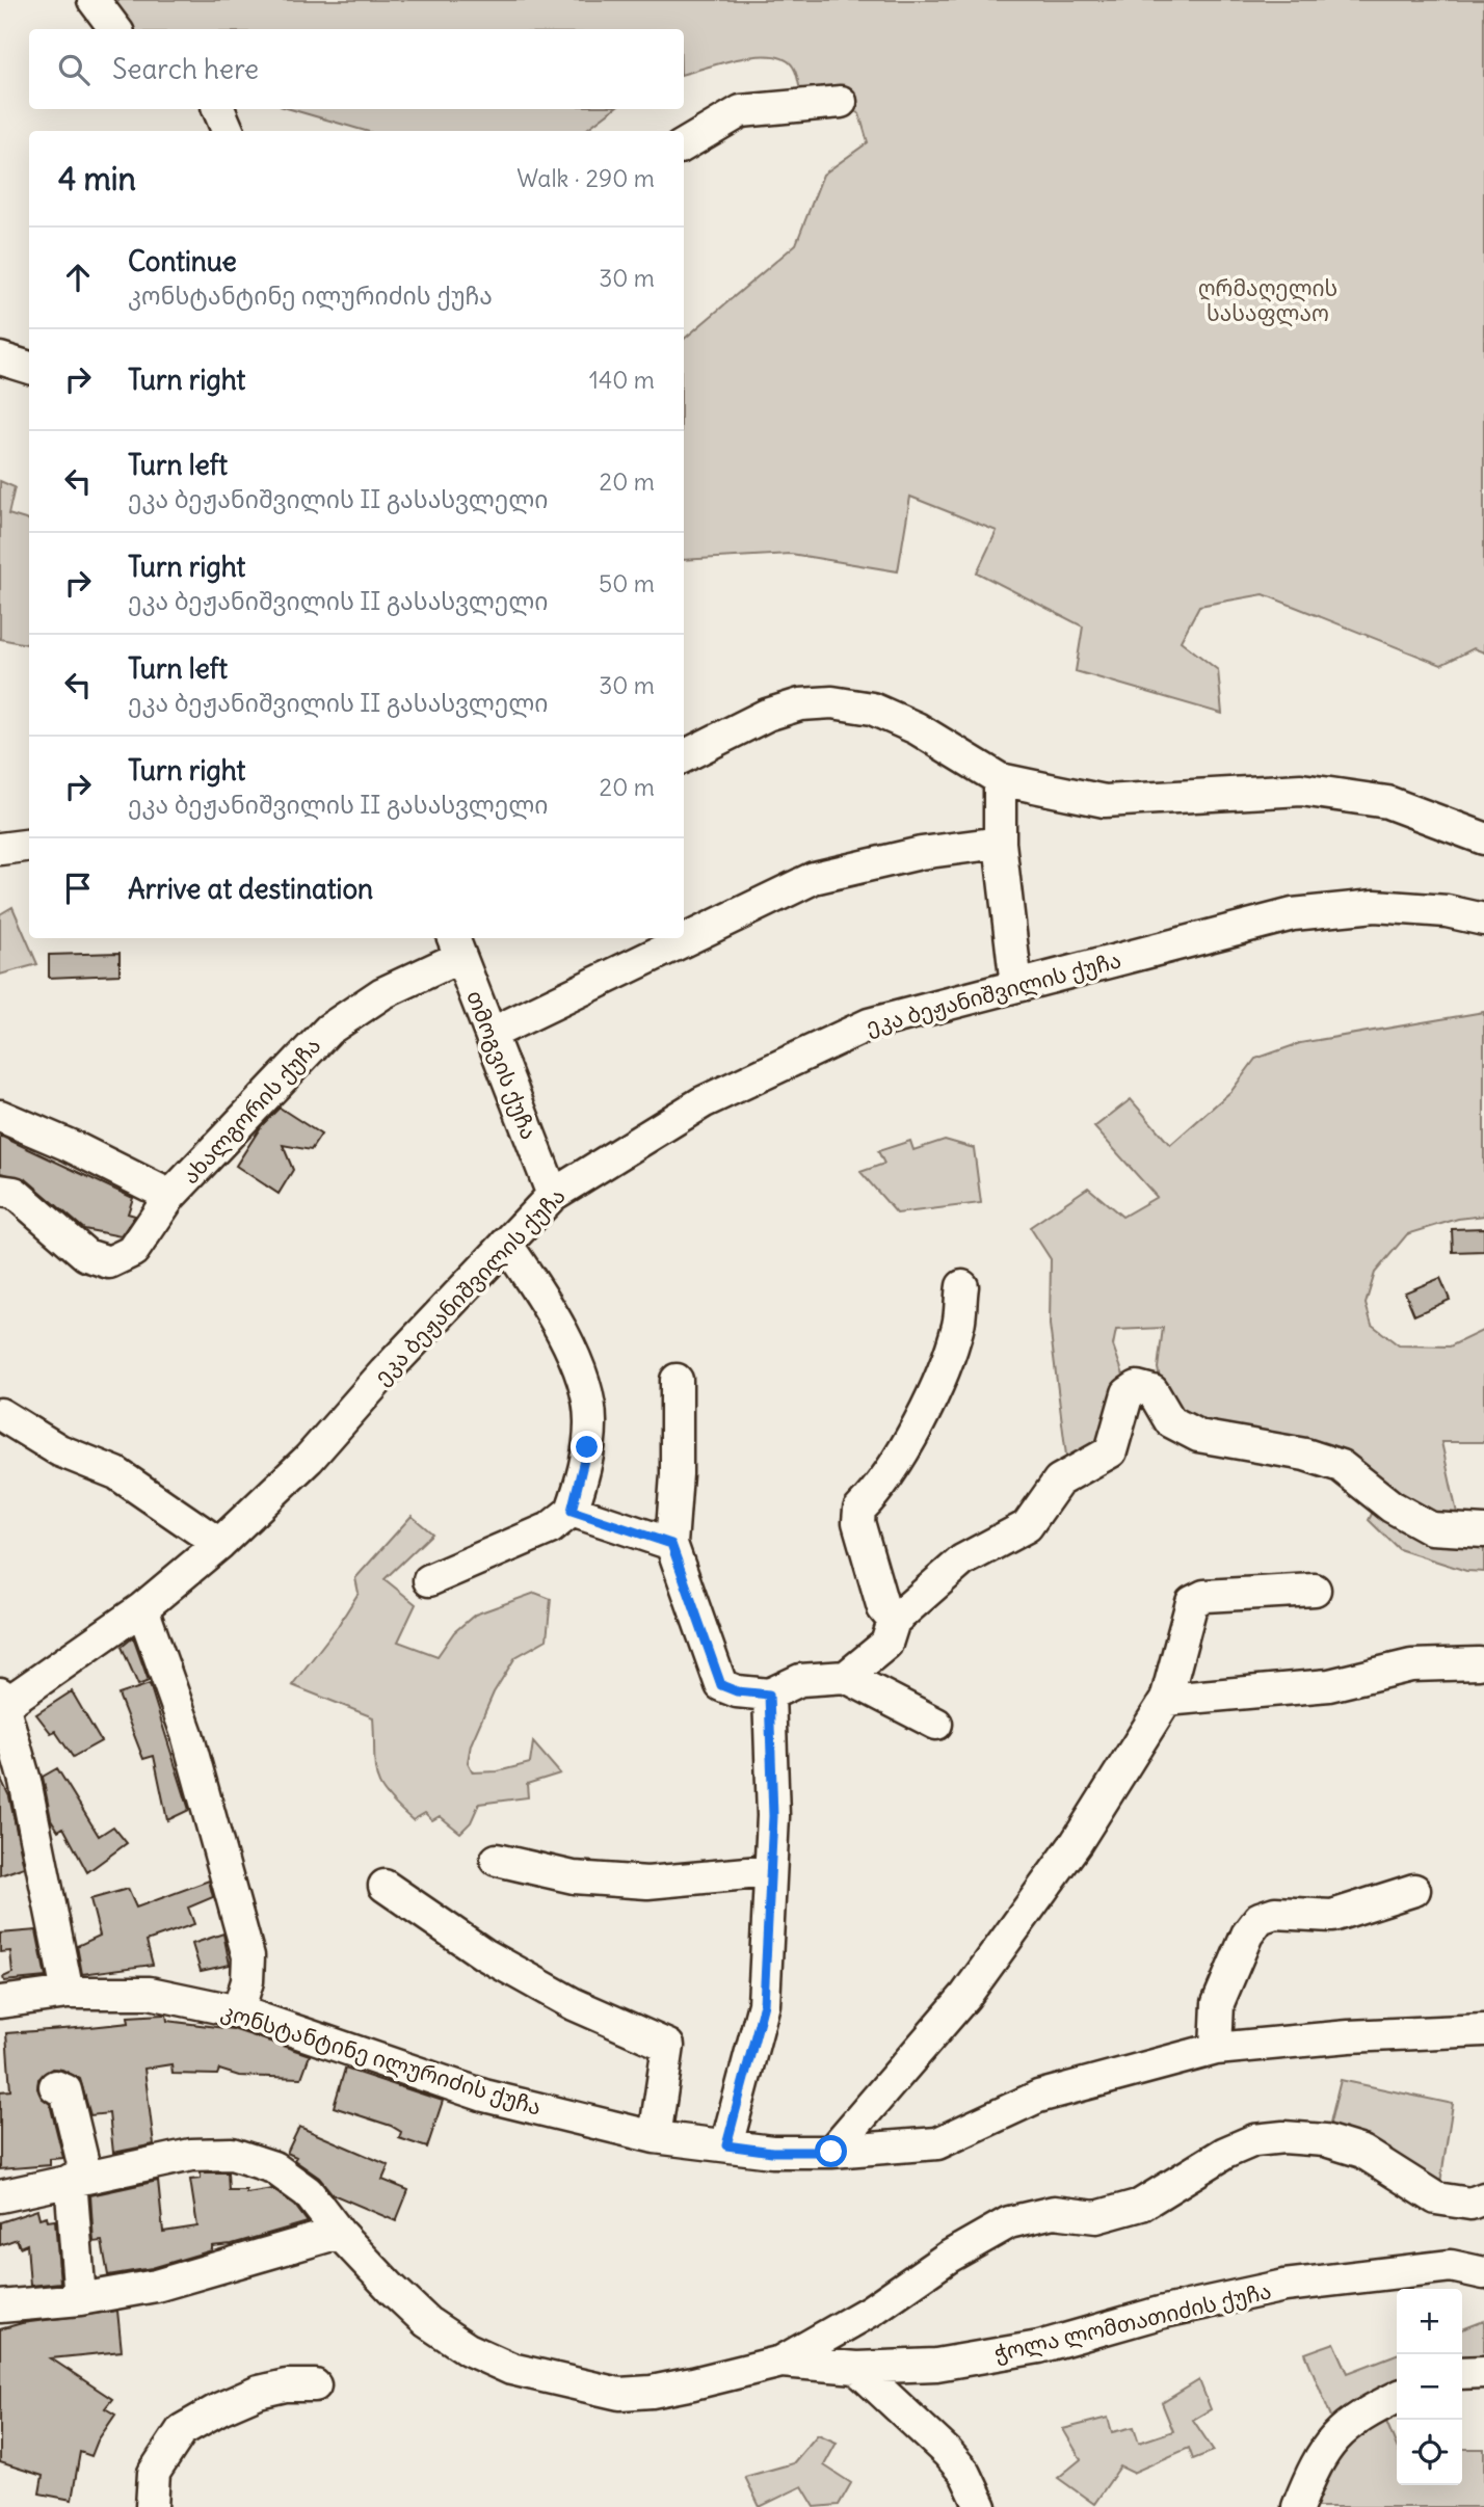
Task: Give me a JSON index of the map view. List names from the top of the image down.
{
  "streets": {
    "street": [
      "ეკა ბეჟანიშვილის ქუჩა",
      "თმოგვის ქუჩა",
      "ახალგორის ქუჩა",
      "კონსტანტინე ილურიძის ქუჩა",
      "ჭოლა ლომთათიძის ქუჩა"
    ]
  },
  "crossings": [
    ["ეკა ბეჟანიშვილის ქუჩა", "თმოგვის ქუჩა"],
    ["თმოგვის ქუჩა", "ახალგორის ქუჩა"]
  ],
  "parks": ["ღრმაღელის სასაფლაო"],
  "page": {
    "search": "Search here",
    "heading": ["4 min", "Walk · 290 m"],
    "list": [
      ["Continue", "კონსტანტინე ილურიძის ქუჩა", "30 m"],
      ["Turn right", "140 m"],
      ["Turn left", "ეკა ბეჟანიშვილის II გასასვლელი", "20 m"],
      ["Turn right", "ეკა ბეჟანიშვილის II გასასვლელი", "50 m"],
      ["Turn left", "ეკა ბეჟანიშვილის II გასასვლელი", "30 m"],
      ["Turn right", "ეკა ბეჟანიშვილის II გასასვლელი", "20 m"],
      "Arrive at destination"
    ],
    "map_buttons": ["+", "−"]
  }
}
